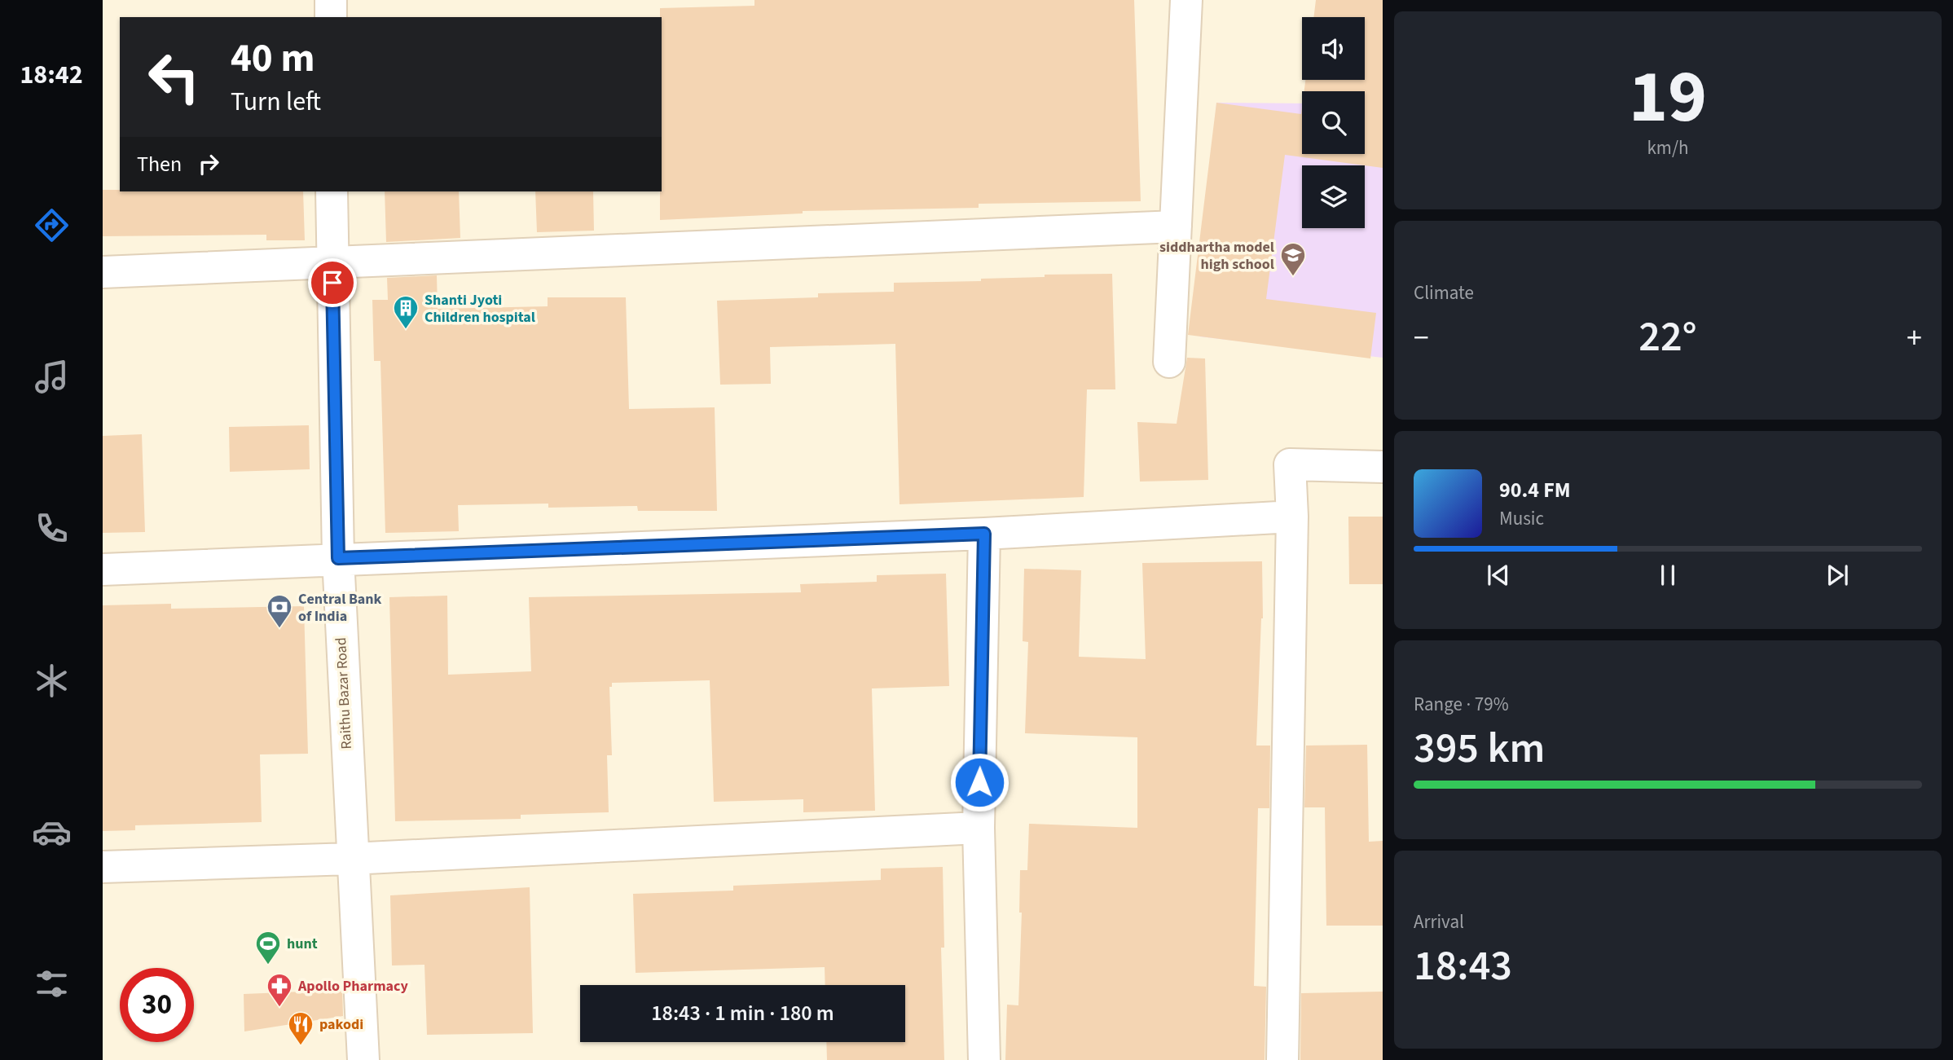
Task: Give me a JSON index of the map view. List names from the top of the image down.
{
  "streets": {
    "street": ["Raithu Bazar Road"]
  },
  "places": {
    "school or university": ["siddhartha model high school"],
    "building": ["Shanti Jyoti Children hospital"],
    "bank": ["Central Bank of India"],
    "sports": ["hunt"],
    "pharmacy": ["Apollo Pharmacy"],
    "restaurant": ["pakodi"]
  },
  "page": {
    "tabs": "18:42",
    "tile": [
      ["19", "km/h"],
      "Climate",
      ["Range · 79%", "395 km"],
      ["Arrival", "18:43"]
    ],
    "turn": ["40 m", "Turn left"],
    "then": "Then",
    "heat": ["−", "22°", "+"],
    "song": ["90.4 FM", "Music"],
    "limit": "30",
    "trip": "18:43 · 1 min · 180 m"
  }
}
